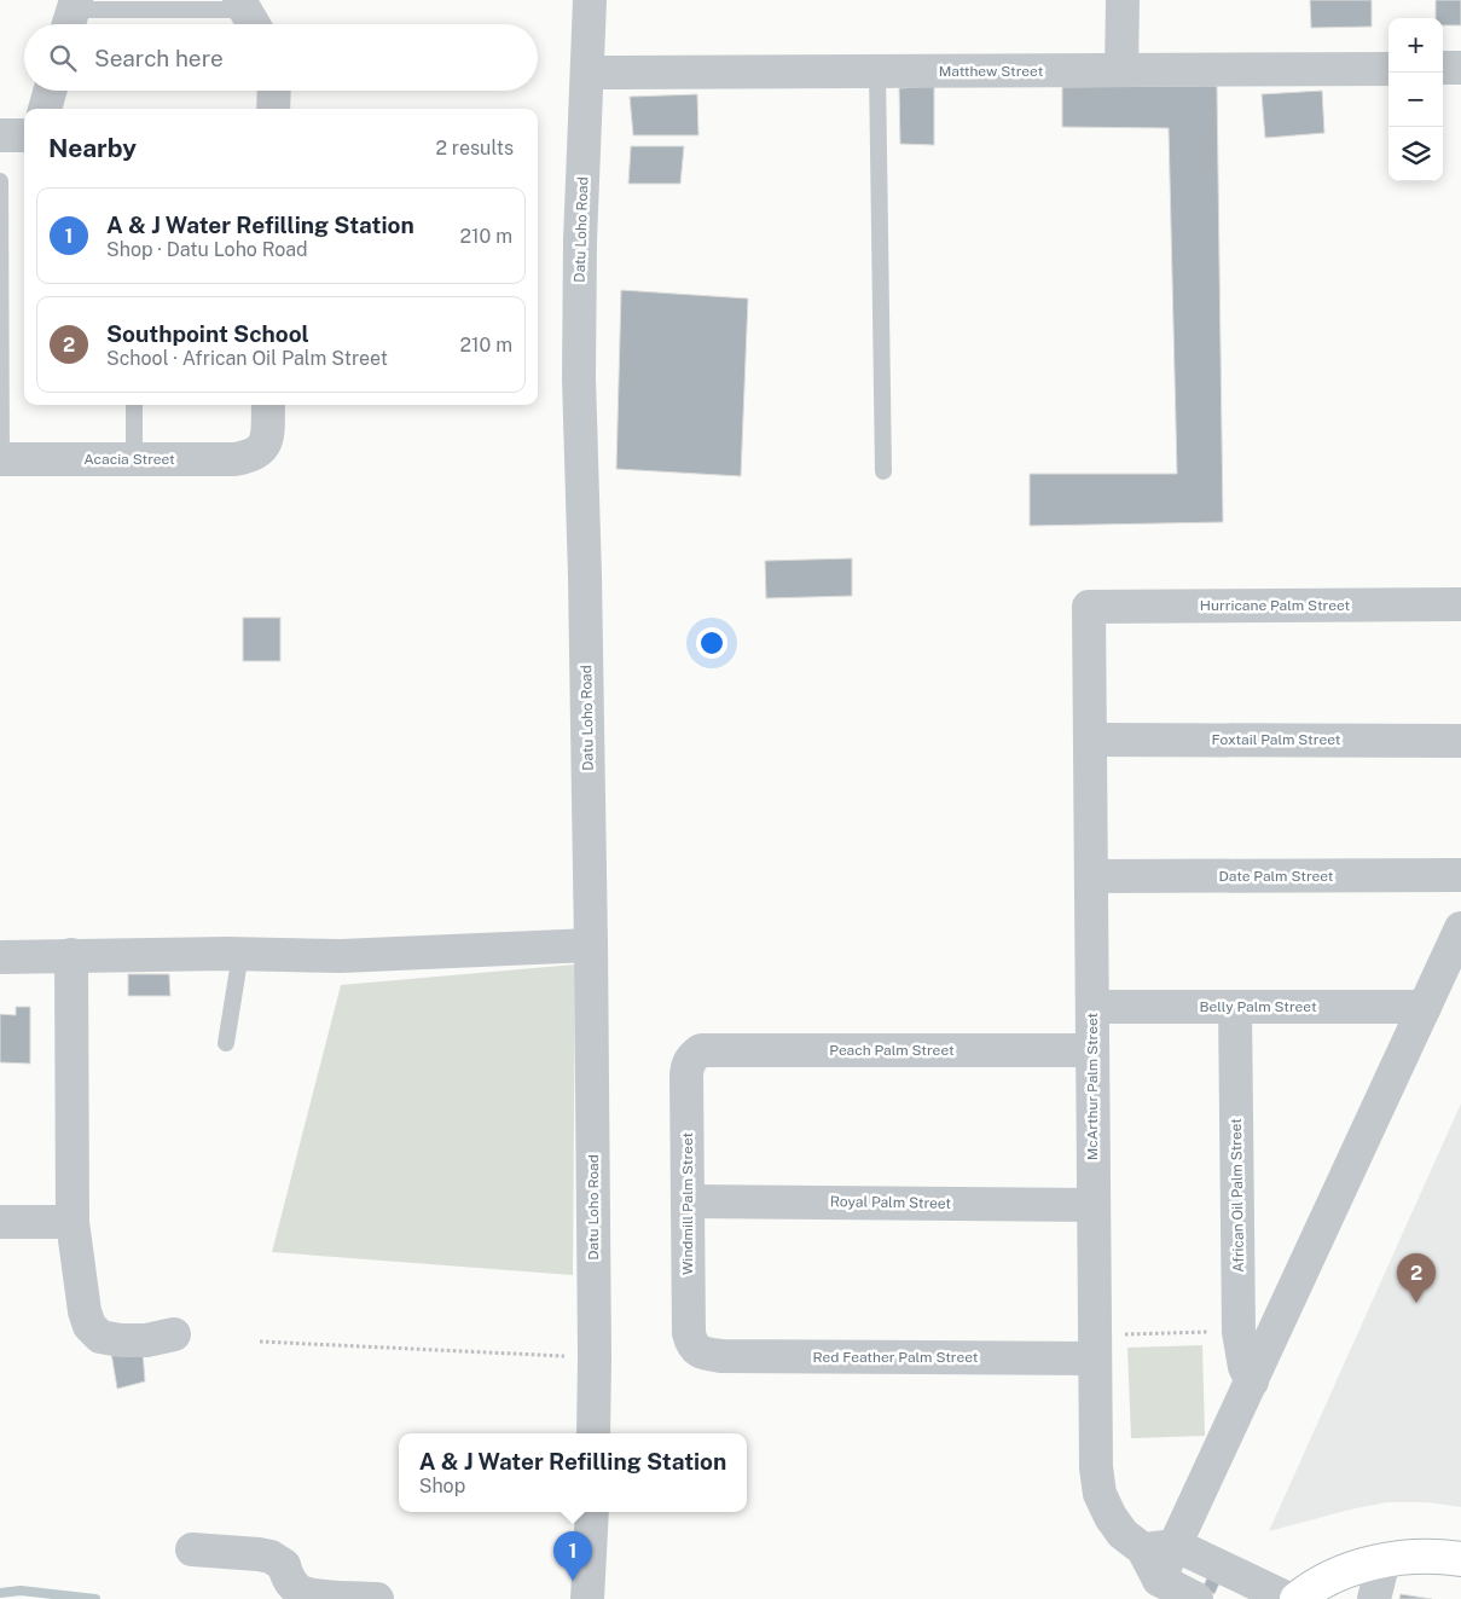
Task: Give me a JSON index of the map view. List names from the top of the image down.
{
  "streets": {
    "street": [
      "Matthew Street",
      "Datu Loho Road",
      "Acacia Street",
      "Hurricane Palm Street",
      "Foxtail Palm Street",
      "Date Palm Street",
      "Belly Palm Street",
      "Peach Palm Street",
      "McArthur Palm Street",
      "African Oil Palm Street",
      "Royal Palm Street",
      "Windmill Palm Street",
      "Red Feather Palm Street"
    ]
  },
  "crossings": [
    ["Matthew Street", "Datu Loho Road"],
    ["Hurricane Palm Street", "McArthur Palm Street"],
    ["Foxtail Palm Street", "McArthur Palm Street"],
    ["Date Palm Street", "McArthur Palm Street"],
    ["Belly Palm Street", "McArthur Palm Street"],
    ["Belly Palm Street", "African Oil Palm Street"],
    ["Peach Palm Street", "McArthur Palm Street"],
    ["Peach Palm Street", "Windmill Palm Street"],
    ["McArthur Palm Street", "Royal Palm Street"],
    ["McArthur Palm Street", "Red Feather Palm Street"],
    ["Royal Palm Street", "Windmill Palm Street"],
    ["Windmill Palm Street", "Red Feather Palm Street"]
  ],
  "page": {
    "map_buttons": ["+", "−"],
    "search": "Search here",
    "heading": ["Nearby", "2 results"],
    "list": [
      {
        "mark": "1",
        "name": "A & J Water Refilling Station",
        "note": "Shop · Datu Loho Road",
        "value": "210 m"
      },
      {
        "mark": "2",
        "name": "Southpoint School",
        "note": "School · African Oil Palm Street",
        "value": "210 m"
      }
    ],
    "pins": ["2", "1"],
    "popup": ["A & J Water Refilling Station", "Shop"]
  }
}
